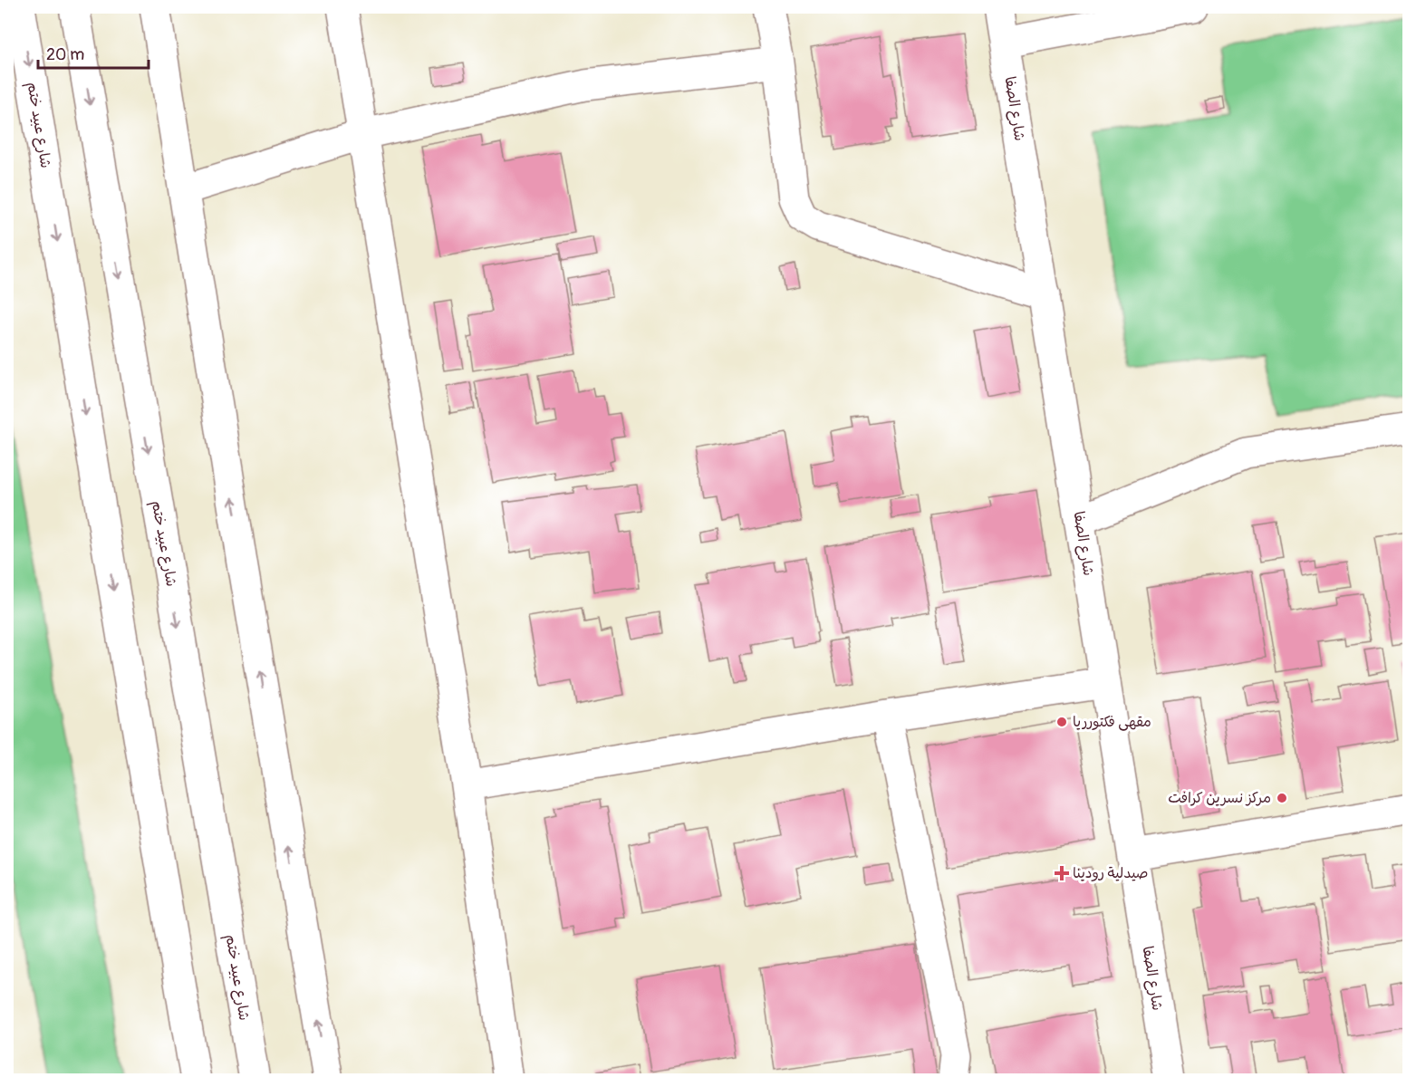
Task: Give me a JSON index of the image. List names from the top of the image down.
{
  "streets": {
    "street": ["شارع الصفا", "شارع عبيد ختم"]
  },
  "places": {
    "other": ["مقهى فكتورريا", "مركز نسرين كرافت"],
    "health": ["صيدلية رودينا"]
  },
  "scale_bar": "20 m"
}
